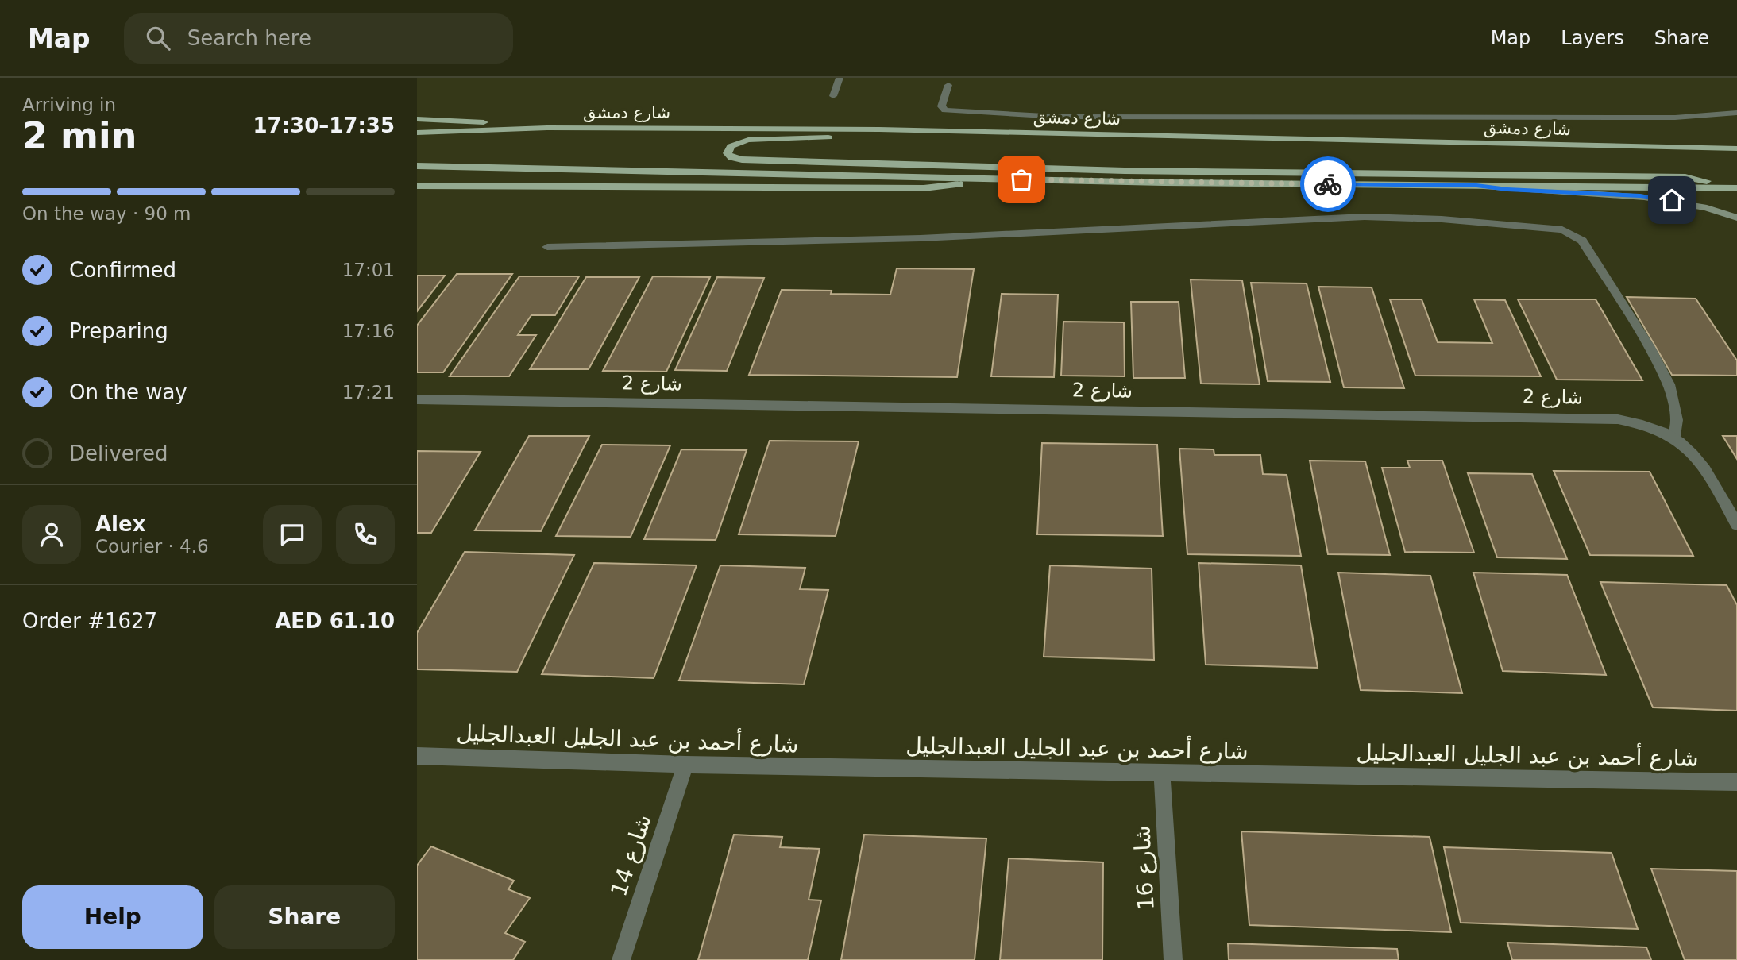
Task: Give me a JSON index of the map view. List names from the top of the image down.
{
  "streets": {
    "main road": ["شارع دمشق"],
    "street": [
      "شارع 2",
      "شارع أحمد بن عبد الجليل العبدالجليل",
      "شارع 14",
      "شارع 16"
    ]
  },
  "crossings": [
    ["شارع أحمد بن عبد الجليل العبدالجليل", "شارع 14"],
    ["شارع أحمد بن عبد الجليل العبدالجليل", "شارع 16"]
  ],
  "page": {
    "header": "Map",
    "search": "Search here",
    "nav": ["Map", "Layers", "Share"],
    "heading": ["2 min", "Arriving in", "17:30–17:35"],
    "panel": [
      "Alex",
      "Courier · 4.6",
      "Order #1627",
      "AED 61.10"
    ],
    "bar": "On the way · 90 m",
    "list": [
      ["Confirmed", "17:01"],
      ["Preparing", "17:16"],
      ["On the way", "17:21"],
      "Delivered"
    ],
    "buttons": ["Help", "Share"]
  }
}
